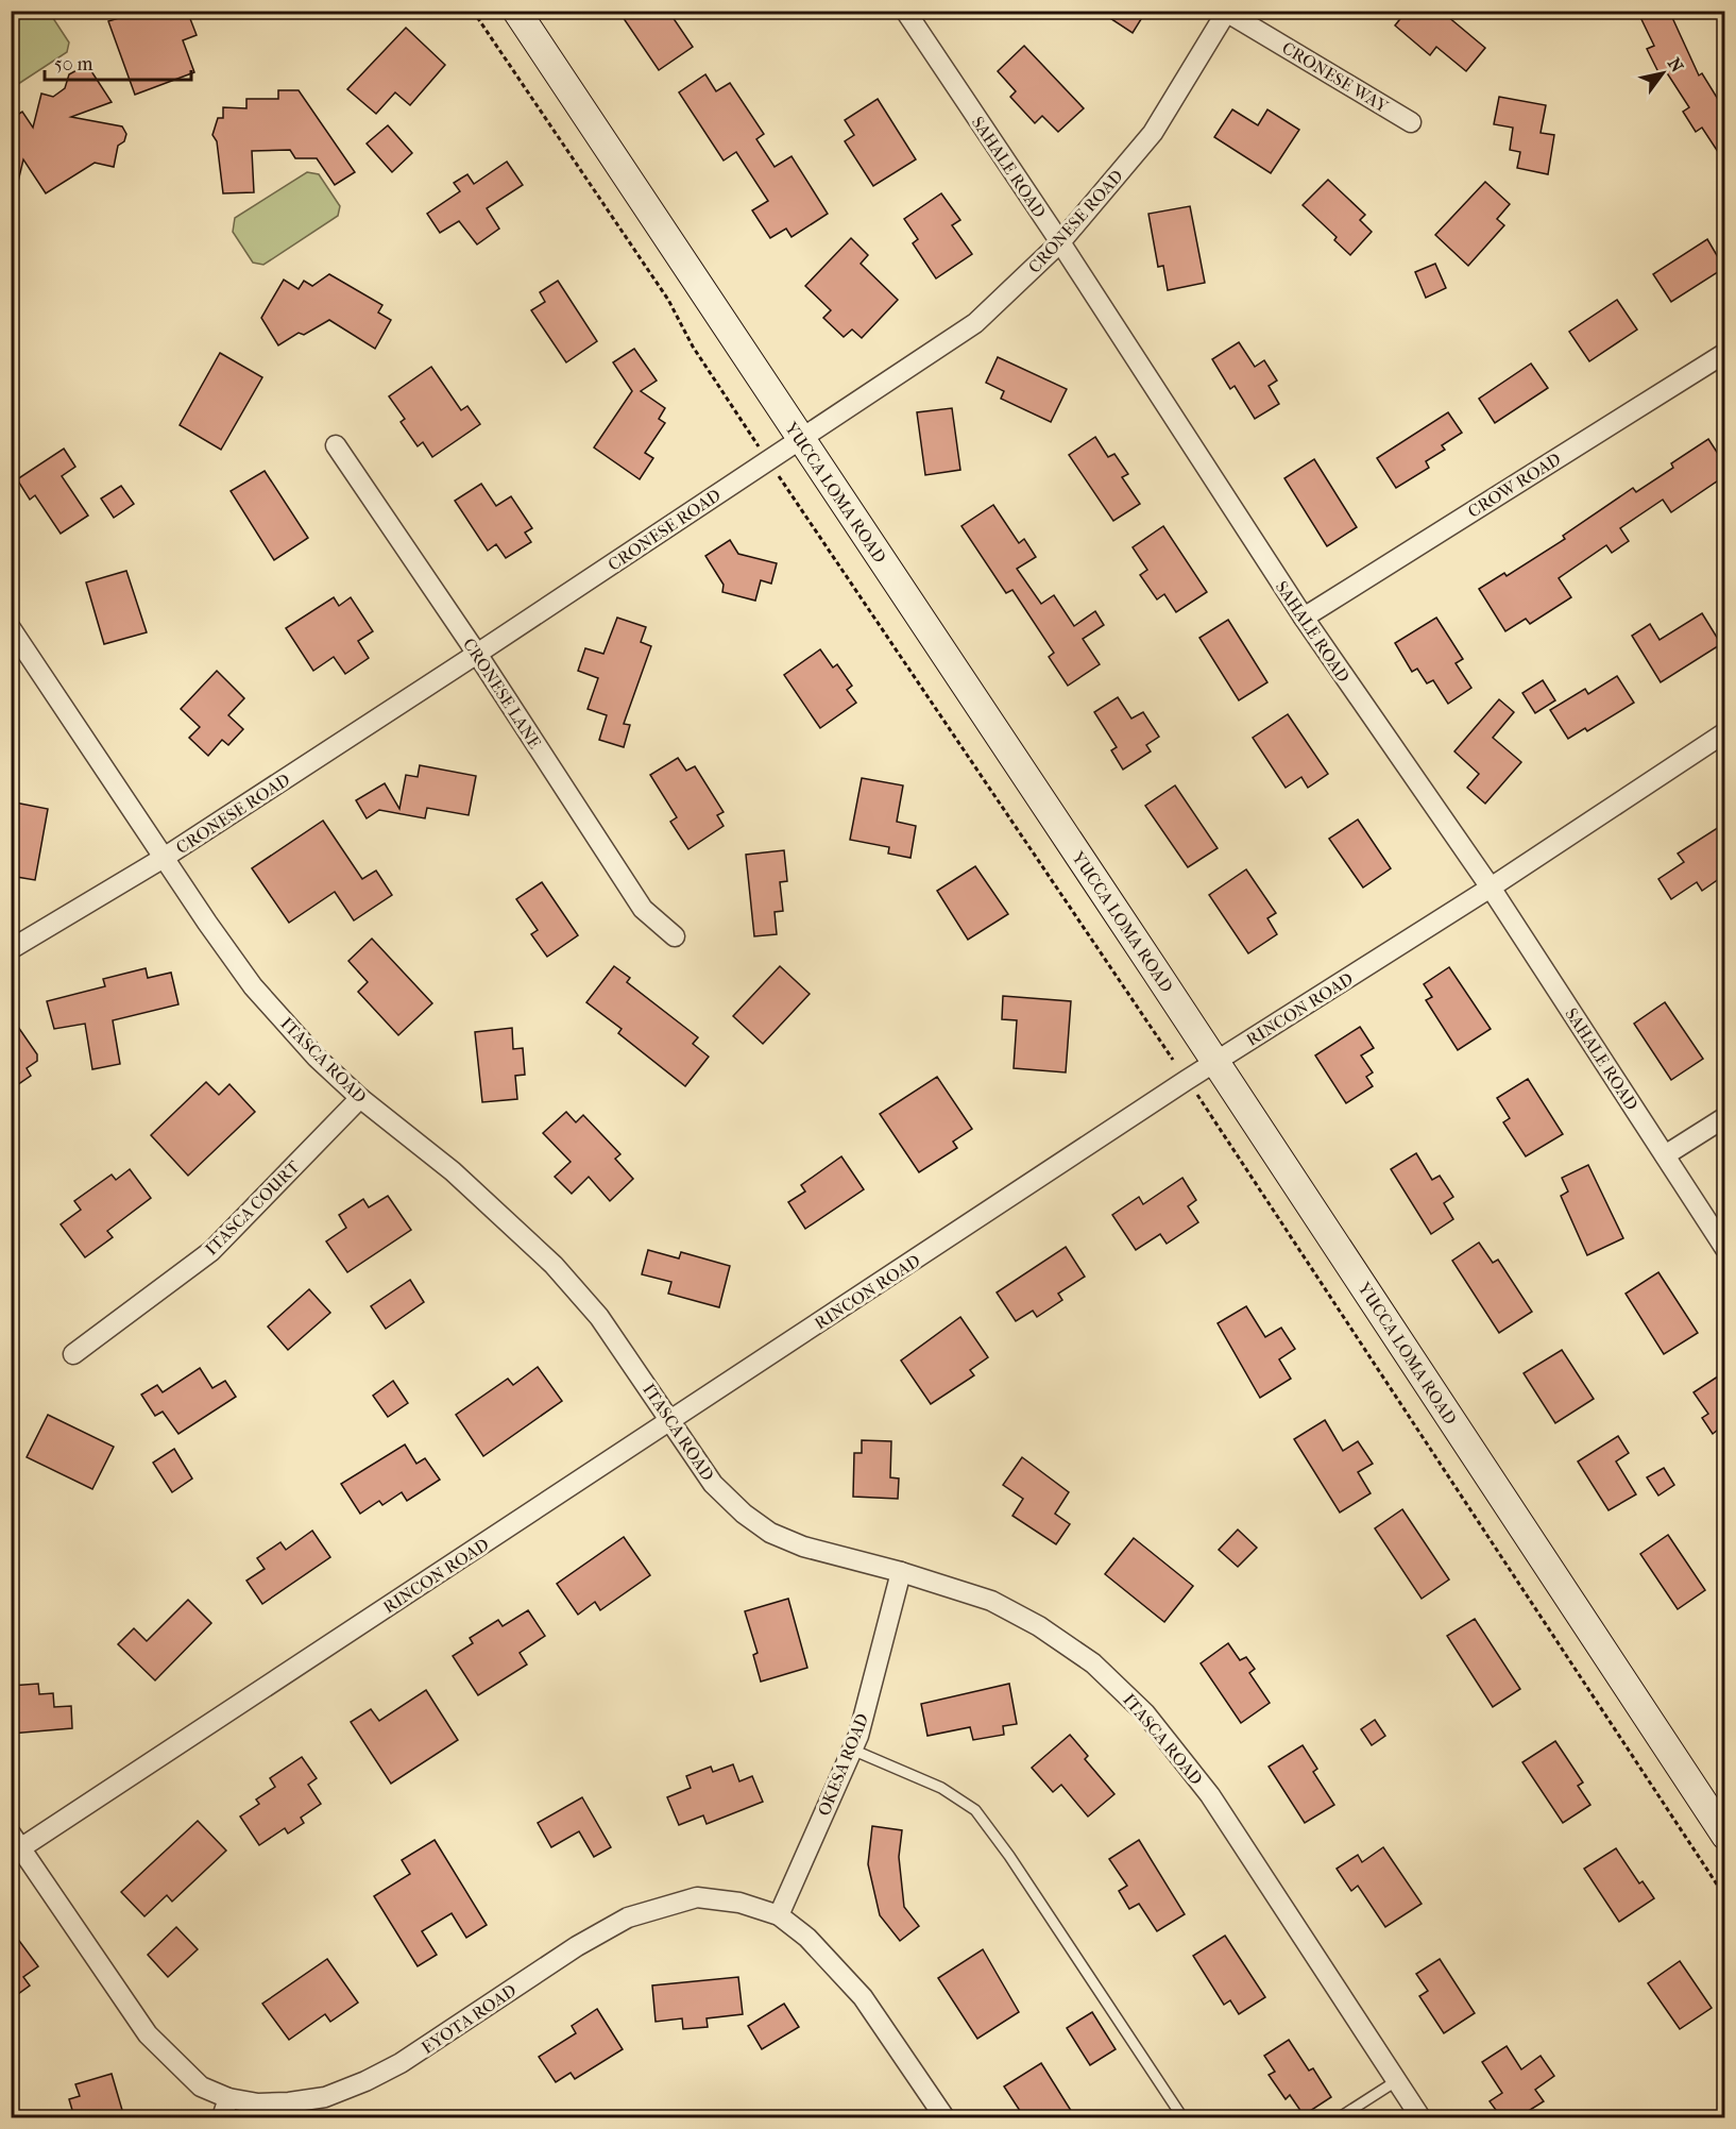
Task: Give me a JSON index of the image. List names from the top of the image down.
{
  "streets": {
    "main road": ["YUCCA LOMA ROAD"],
    "street": [
      "CRONESE WAY",
      "SAHALE ROAD",
      "CRONESE ROAD",
      "CROW ROAD",
      "CRONESE LANE",
      "RINCON ROAD",
      "ITASCA ROAD",
      "ITASCA COURT",
      "OKESA ROAD",
      "EYOTA ROAD"
    ]
  },
  "crossings": [
    ["CRONESE WAY", "CRONESE ROAD"],
    ["SAHALE ROAD", "CRONESE ROAD"],
    ["SAHALE ROAD", "CROW ROAD"],
    ["SAHALE ROAD", "RINCON ROAD"],
    ["CRONESE ROAD", "YUCCA LOMA ROAD"],
    ["CRONESE ROAD", "CRONESE LANE"],
    ["CRONESE ROAD", "ITASCA ROAD"],
    ["YUCCA LOMA ROAD", "RINCON ROAD"],
    ["RINCON ROAD", "ITASCA ROAD"],
    ["RINCON ROAD", "EYOTA ROAD"],
    ["ITASCA ROAD", "ITASCA COURT"],
    ["ITASCA ROAD", "OKESA ROAD"],
    ["OKESA ROAD", "EYOTA ROAD"]
  ],
  "scale_bar": "50 m",
  "north": "top right"
}
